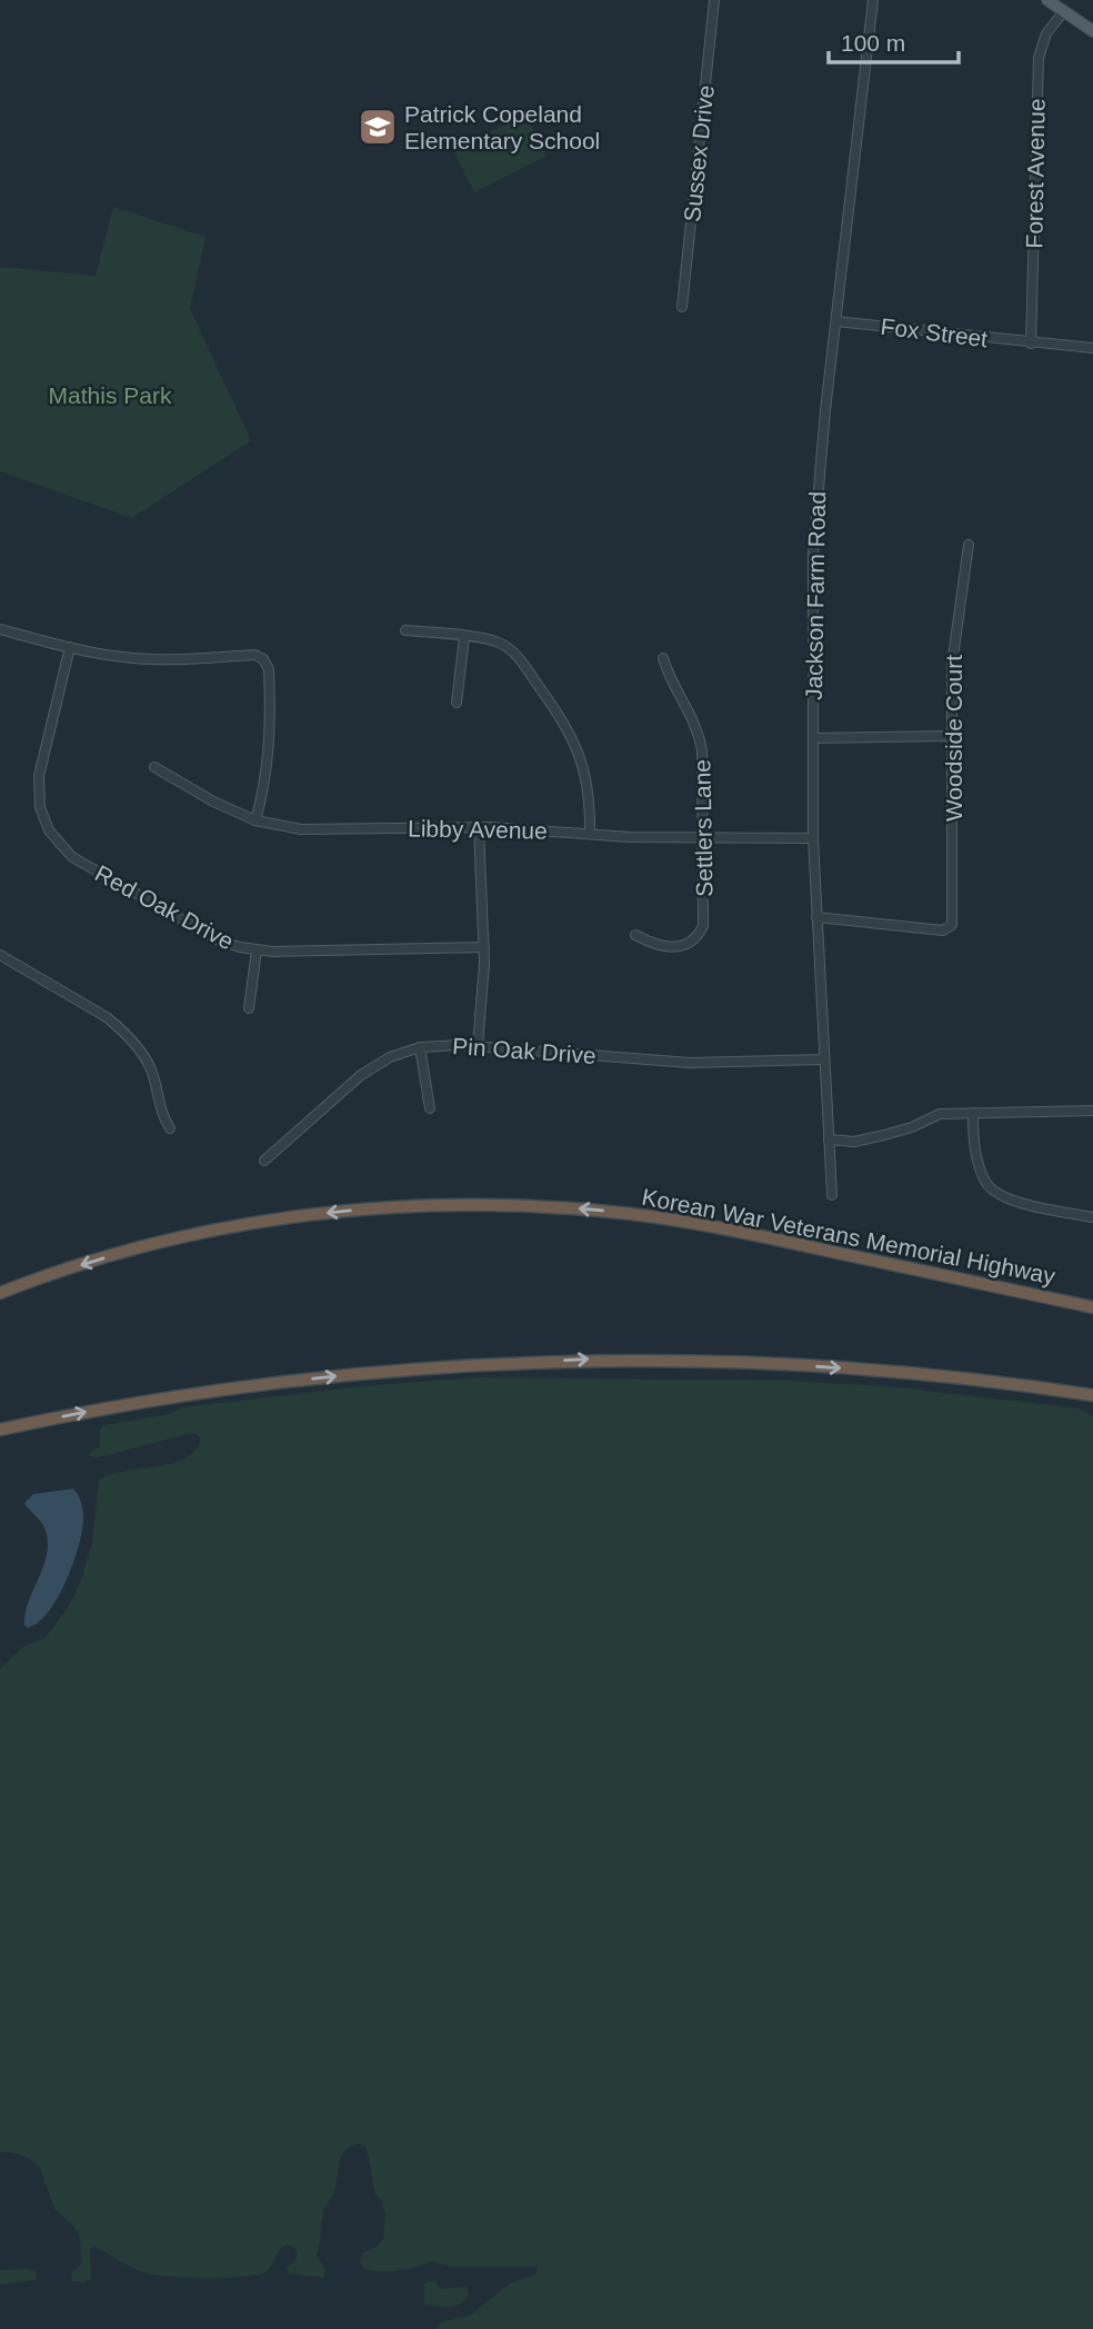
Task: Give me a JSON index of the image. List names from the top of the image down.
{
  "streets": {
    "highway": ["Korean War Veterans Memorial Highway"],
    "street": [
      "Sussex Drive",
      "Forest Avenue",
      "Fox Street",
      "Jackson Farm Road",
      "Woodside Court",
      "Settlers Lane",
      "Libby Avenue",
      "Red Oak Drive",
      "Pin Oak Drive"
    ]
  },
  "crossings": [
    ["Forest Avenue", "Fox Street"],
    ["Fox Street", "Jackson Farm Road"],
    ["Jackson Farm Road", "Woodside Court"],
    ["Jackson Farm Road", "Libby Avenue"],
    ["Jackson Farm Road", "Pin Oak Drive"],
    ["Settlers Lane", "Libby Avenue"]
  ],
  "one_way": ["Korean War Veterans Memorial Highway"],
  "parks": ["Mathis Park"],
  "places": {
    "school or university": ["Patrick Copeland Elementary School"]
  },
  "scale_bar": "100 m"
}
